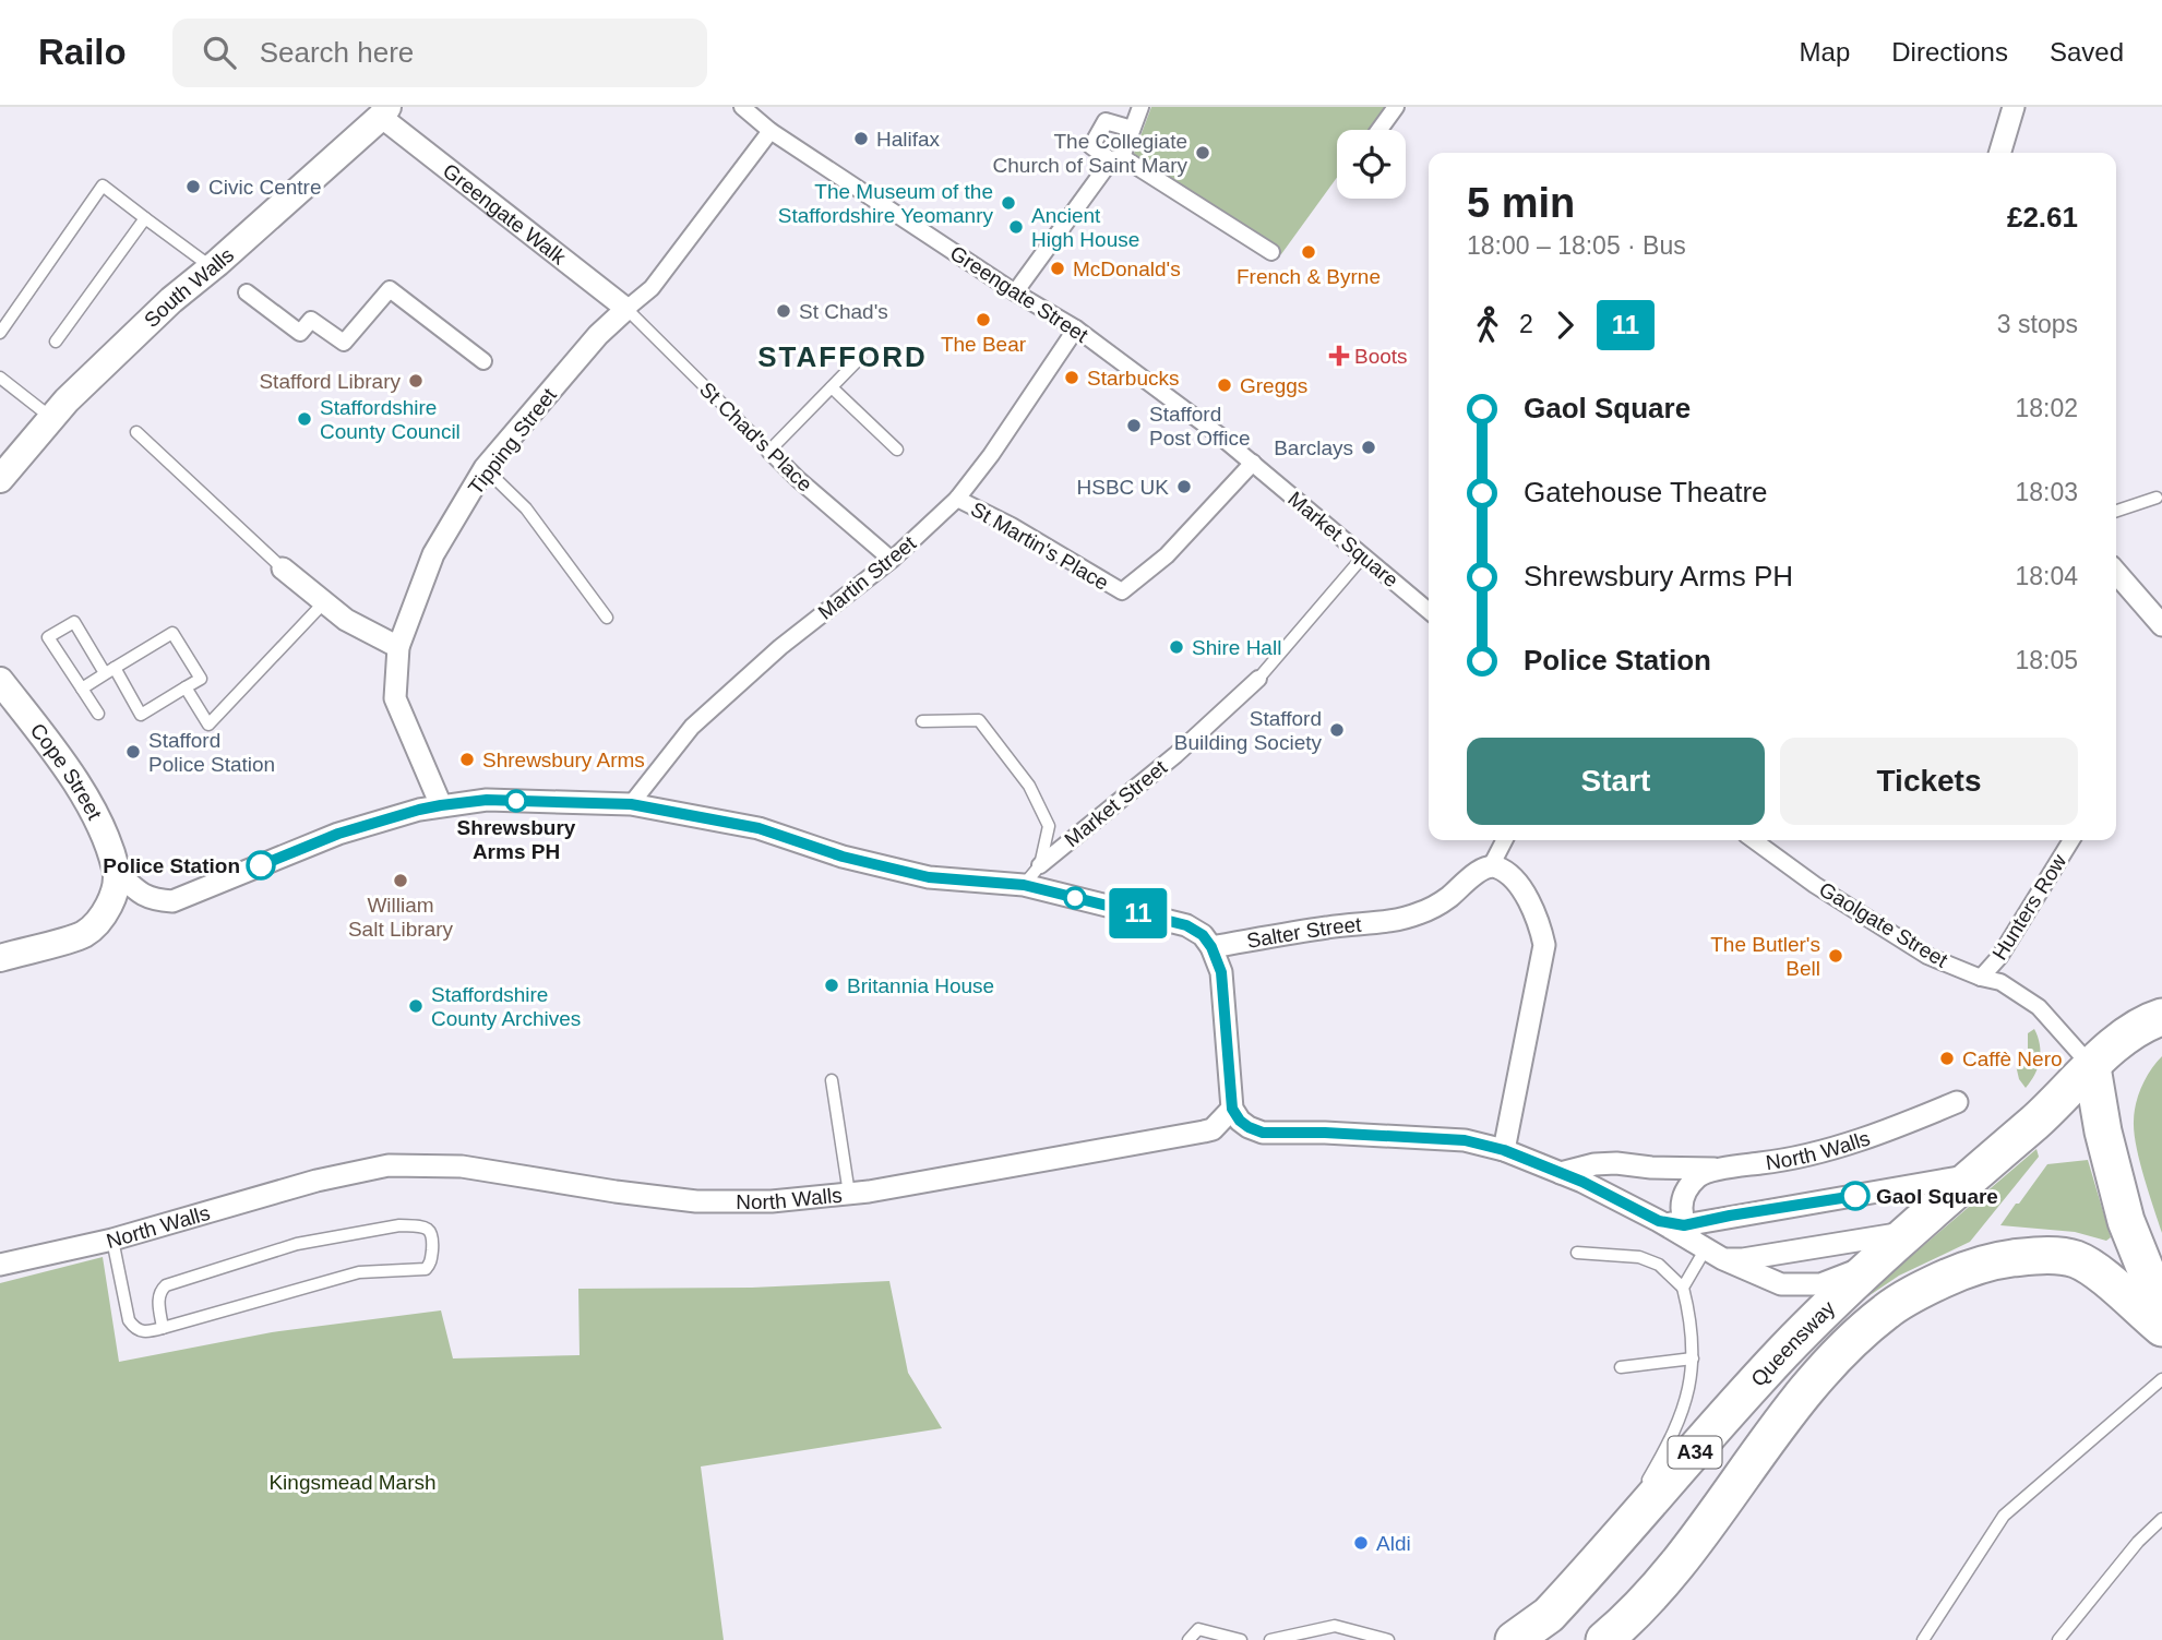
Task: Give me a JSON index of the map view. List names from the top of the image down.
{
  "streets": {
    "highway": ["Queensway", "A34"],
    "street": [
      "Greengate Walk",
      "South Walls",
      "Greengate Street",
      "St Chad's Place",
      "Tipping Street",
      "Market Square",
      "St Martin's Place",
      "Martin Street",
      "Cope Street",
      "Market Street",
      "Hunters Row",
      "Gaolgate Street",
      "Salter Street",
      "North Walls"
    ]
  },
  "crossings": [
    ["Greengate Walk", "South Walls"],
    ["Greengate Walk", "St Chad's Place"],
    ["Greengate Walk", "Tipping Street"],
    ["Greengate Street", "Tipping Street"],
    ["Greengate Street", "Market Square"],
    ["Greengate Street", "St Martin's Place"],
    ["Greengate Street", "Martin Street"],
    ["St Chad's Place", "Tipping Street"],
    ["St Chad's Place", "Martin Street"],
    ["Market Square", "St Martin's Place"],
    ["St Martin's Place", "Martin Street"],
    ["Hunters Row", "Gaolgate Street"],
    ["Gaolgate Street", "Queensway"]
  ],
  "districts": ["STAFFORD"],
  "parks": ["Kingsmead Marsh"],
  "places": {
    "other": [
      "Halifax",
      "The Collegiate Church of Saint Mary",
      "Civic Centre",
      "The Museum of the Staffordshire Yeomanry",
      "Ancient High House",
      "French & Byrne",
      "McDonald's",
      "St Chad's",
      "The Bear",
      "Starbucks",
      "Stafford Library",
      "Greggs",
      "Staffordshire County Council",
      "Stafford Post Office",
      "Barclays",
      "HSBC UK",
      "Shire Hall",
      "Stafford Building Society",
      "Stafford Police Station",
      "Shrewsbury Arms",
      "Shrewsbury Arms PH",
      "Police Station",
      "William Salt Library",
      "The Butler's Bell",
      "Britannia House",
      "Staffordshire County Archives",
      "Caffè Nero",
      "Gaol Square",
      "Aldi"
    ],
    "health": ["Boots"]
  },
  "lines": ["bus line 11"],
  "page": {
    "header": "Railo",
    "search": "Search here",
    "nav": ["Map", "Directions", "Saved"],
    "on_map": "11",
    "heading": ["5 min", "18:00 – 18:05 · Bus", "£2.61"],
    "legs": ["2", "11", "3 stops"],
    "list": [
      {
        "name": "Gaol Square",
        "value": "18:02"
      },
      {
        "name": "Gatehouse Theatre",
        "value": "18:03"
      },
      {
        "name": "Shrewsbury Arms PH",
        "value": "18:04"
      },
      {
        "name": "Police Station",
        "value": "18:05"
      }
    ],
    "buttons": ["Start", "Tickets"]
  }
}
